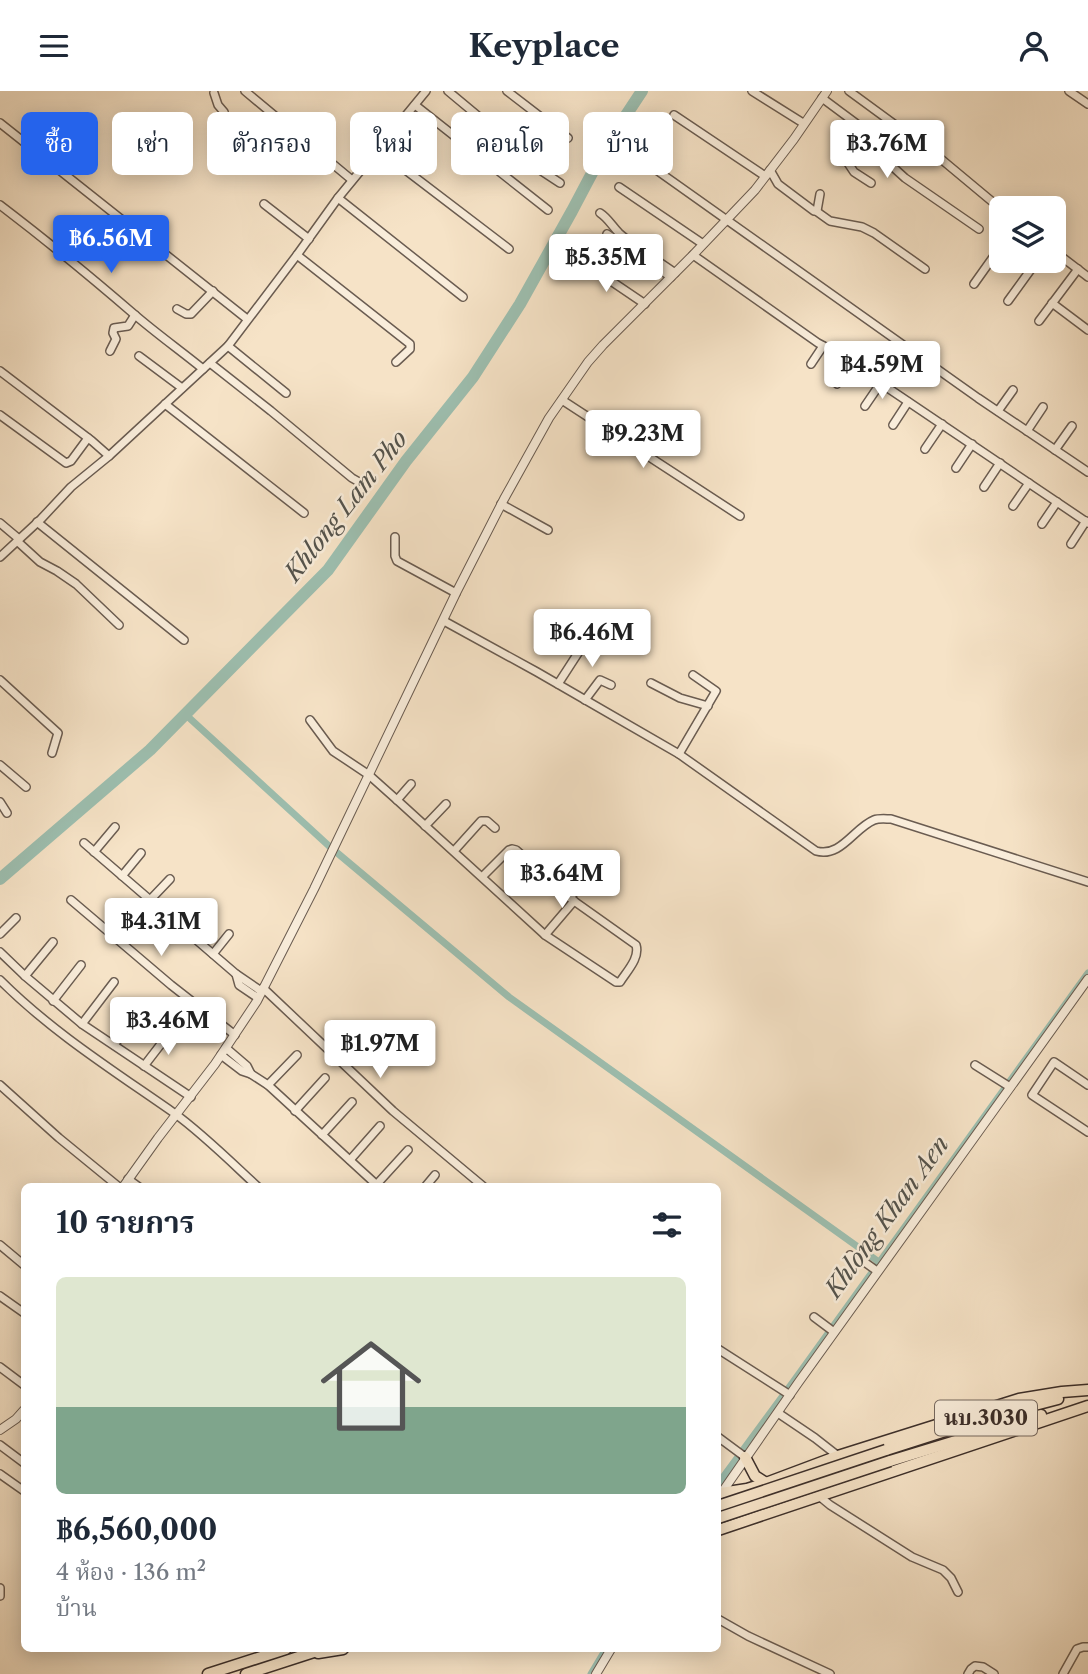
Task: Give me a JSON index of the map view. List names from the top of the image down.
{
  "streets": {
    "main road": ["นบ.3030"]
  },
  "water": ["Khlong Lam Pho", "Khlong Khan Aen"],
  "page": {
    "header": "Keyplace",
    "chip": [
      "ซื้อ",
      "เช่า",
      "ตัวกรอง",
      "ใหม่",
      "คอนโด",
      "บ้าน"
    ],
    "price": [
      "฿3.76M",
      "฿6.56M",
      "฿5.35M",
      "฿4.59M",
      "฿9.23M",
      "฿6.46M",
      "฿3.64M",
      "฿4.31M",
      "฿3.46M",
      "฿1.97M"
    ],
    "heading": "10 รายการ",
    "list": [
      {
        "name": "฿6,560,000",
        "note": "4 ห้อง · 136 m² · บ้าน"
      }
    ]
  }
}
